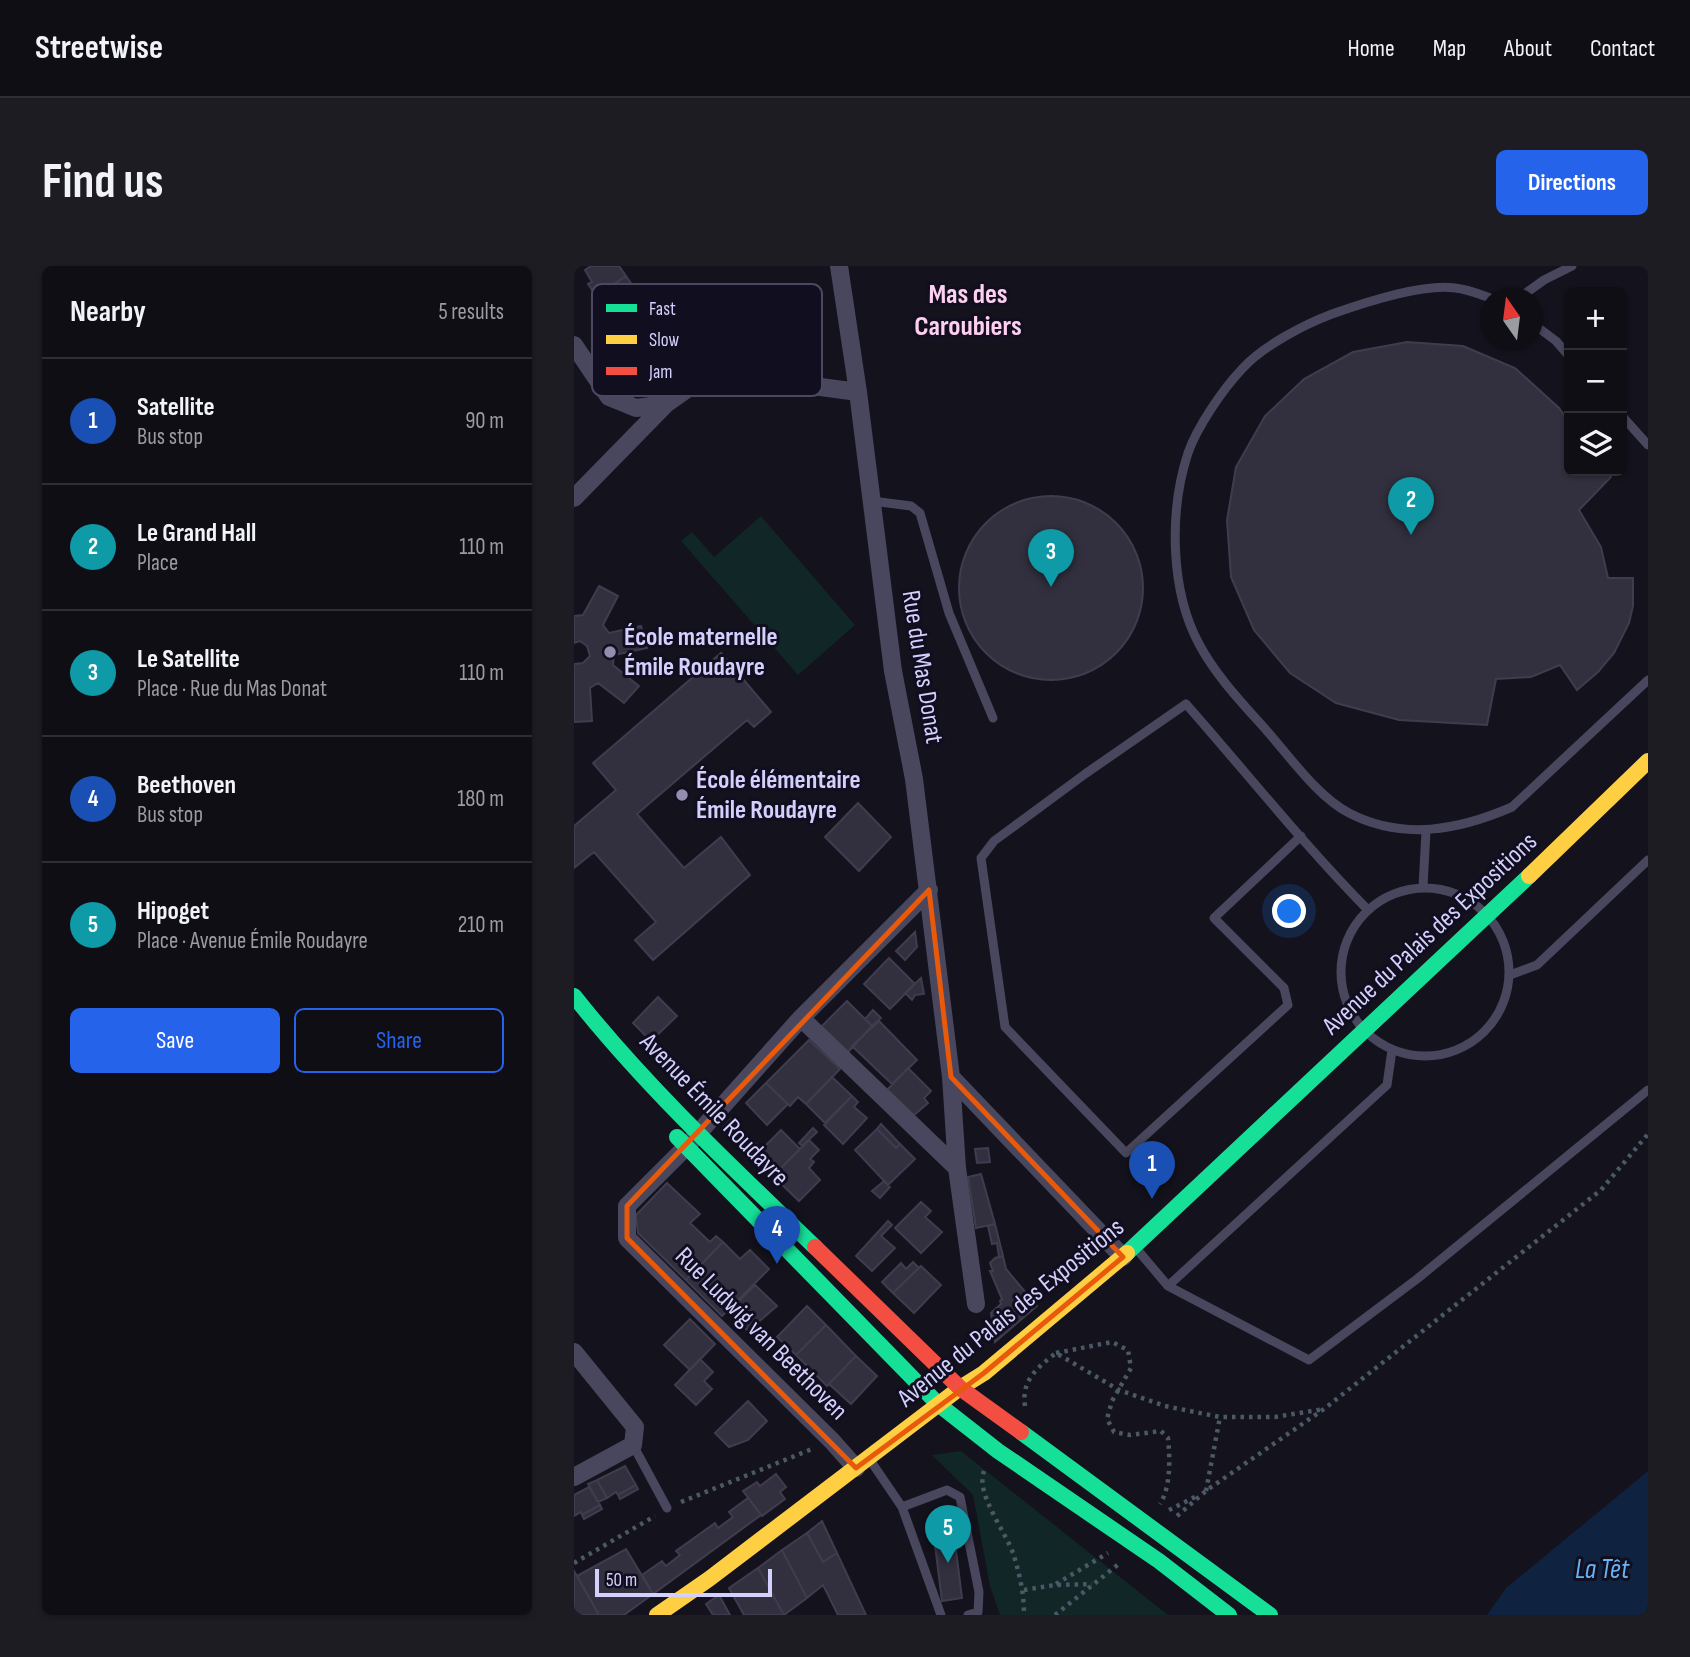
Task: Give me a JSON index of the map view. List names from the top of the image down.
{
  "streets": {
    "main road": ["Avenue du Palais des Expositions", "Avenue Émile Roudayre"],
    "street": ["Rue du Mas Donat", "Rue Ludwig van Beethoven"]
  },
  "crossings": [
    ["Avenue du Palais des Expositions", "Avenue Émile Roudayre"],
    ["Avenue du Palais des Expositions", "Rue Ludwig van Beethoven"],
    ["Avenue Émile Roudayre", "Rue Ludwig van Beethoven"]
  ],
  "districts": ["Mas des Caroubiers"],
  "water": ["La Têt"],
  "places": ["École maternelle Émile Roudayre", "École élémentaire Émile Roudayre"],
  "legend": ["Fast", "Slow", "Jam"],
  "scale_bar": "50 m",
  "north": "top",
  "page": {
    "header": "Streetwise",
    "nav": [
      "Home",
      "Map",
      "About",
      "Contact"
    ],
    "buttons": [
      "Directions",
      ["Save", "Share"]
    ],
    "title": "Find us",
    "heading": ["Nearby", "5 results"],
    "map_buttons": ["+", "−"],
    "list": [
      {
        "mark": "1",
        "name": "Satellite",
        "note": "Bus stop",
        "value": "90 m"
      },
      {
        "mark": "2",
        "name": "Le Grand Hall",
        "note": "Place",
        "value": "110 m"
      },
      {
        "mark": "3",
        "name": "Le Satellite",
        "note": "Place · Rue du Mas Donat",
        "value": "110 m"
      },
      {
        "mark": "4",
        "name": "Beethoven",
        "note": "Bus stop",
        "value": "180 m"
      },
      {
        "mark": "5",
        "name": "Hipoget",
        "note": "Place · Avenue Émile Roudayre",
        "value": "210 m"
      }
    ],
    "pins": [
      "2",
      "3",
      "1",
      "4",
      "5"
    ],
    "scale": "50 m"
  }
}
